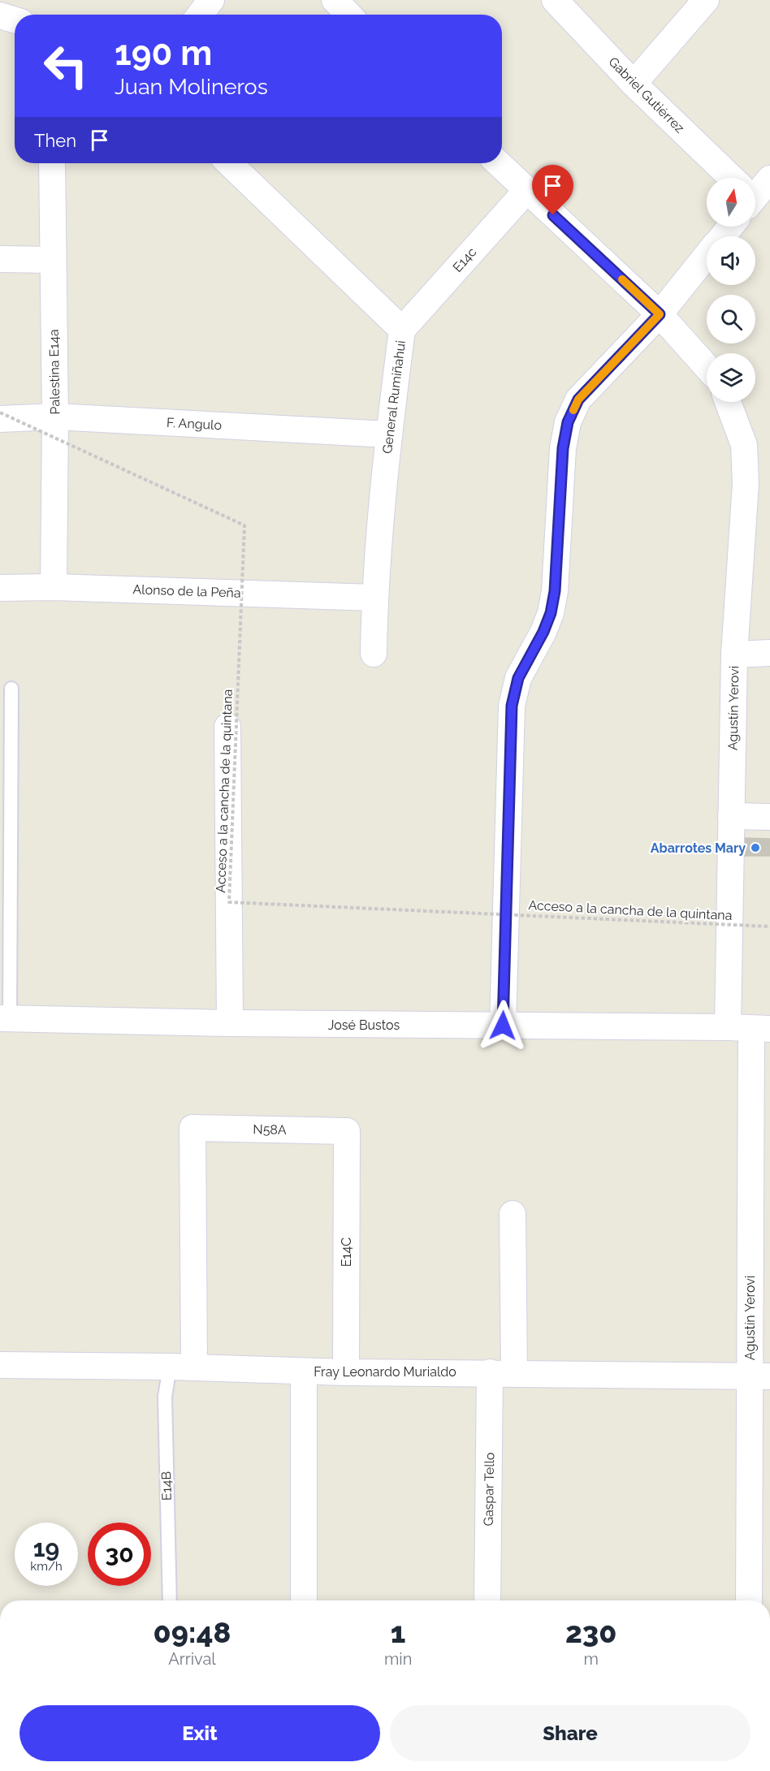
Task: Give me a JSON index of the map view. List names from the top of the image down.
{
  "streets": {
    "street": [
      "Gabriel Gutiérrez",
      "E14c",
      "Palestina E14a",
      "General Rumiñahui",
      "F. Angulo",
      "Alonso de la Peña",
      "Agustín Yerovi",
      "José Bustos",
      "N58A",
      "E14C",
      "Fray Leonardo Murialdo",
      "Gaspar Tello"
    ],
    "lane": ["E14B"],
    "path": ["Acceso a la cancha de la quintana"]
  },
  "crossings": [
    ["E14c", "General Rumiñahui"],
    ["Palestina E14a", "F. Angulo"],
    ["Palestina E14a", "Alonso de la Peña"],
    ["General Rumiñahui", "F. Angulo"],
    ["General Rumiñahui", "Alonso de la Peña"],
    ["Agustín Yerovi", "José Bustos"],
    ["Agustín Yerovi", "Fray Leonardo Murialdo"],
    ["N58A", "E14C"],
    ["N58A", "Fray Leonardo Murialdo"],
    ["N58A", "E14B"],
    ["E14C", "Fray Leonardo Murialdo"],
    ["Fray Leonardo Murialdo", "E14B"],
    ["Fray Leonardo Murialdo", "Gaspar Tello"]
  ],
  "places": ["Abarrotes Mary"],
  "north": "top",
  "page": {
    "turn": ["190 m", "Juan Molineros"],
    "then": "Then",
    "speed": "19 km/h",
    "limit": "30",
    "eta": [
      "09:48",
      "Arrival",
      "1",
      "min",
      "230",
      "m"
    ],
    "buttons": ["Exit", "Share"]
  }
}
